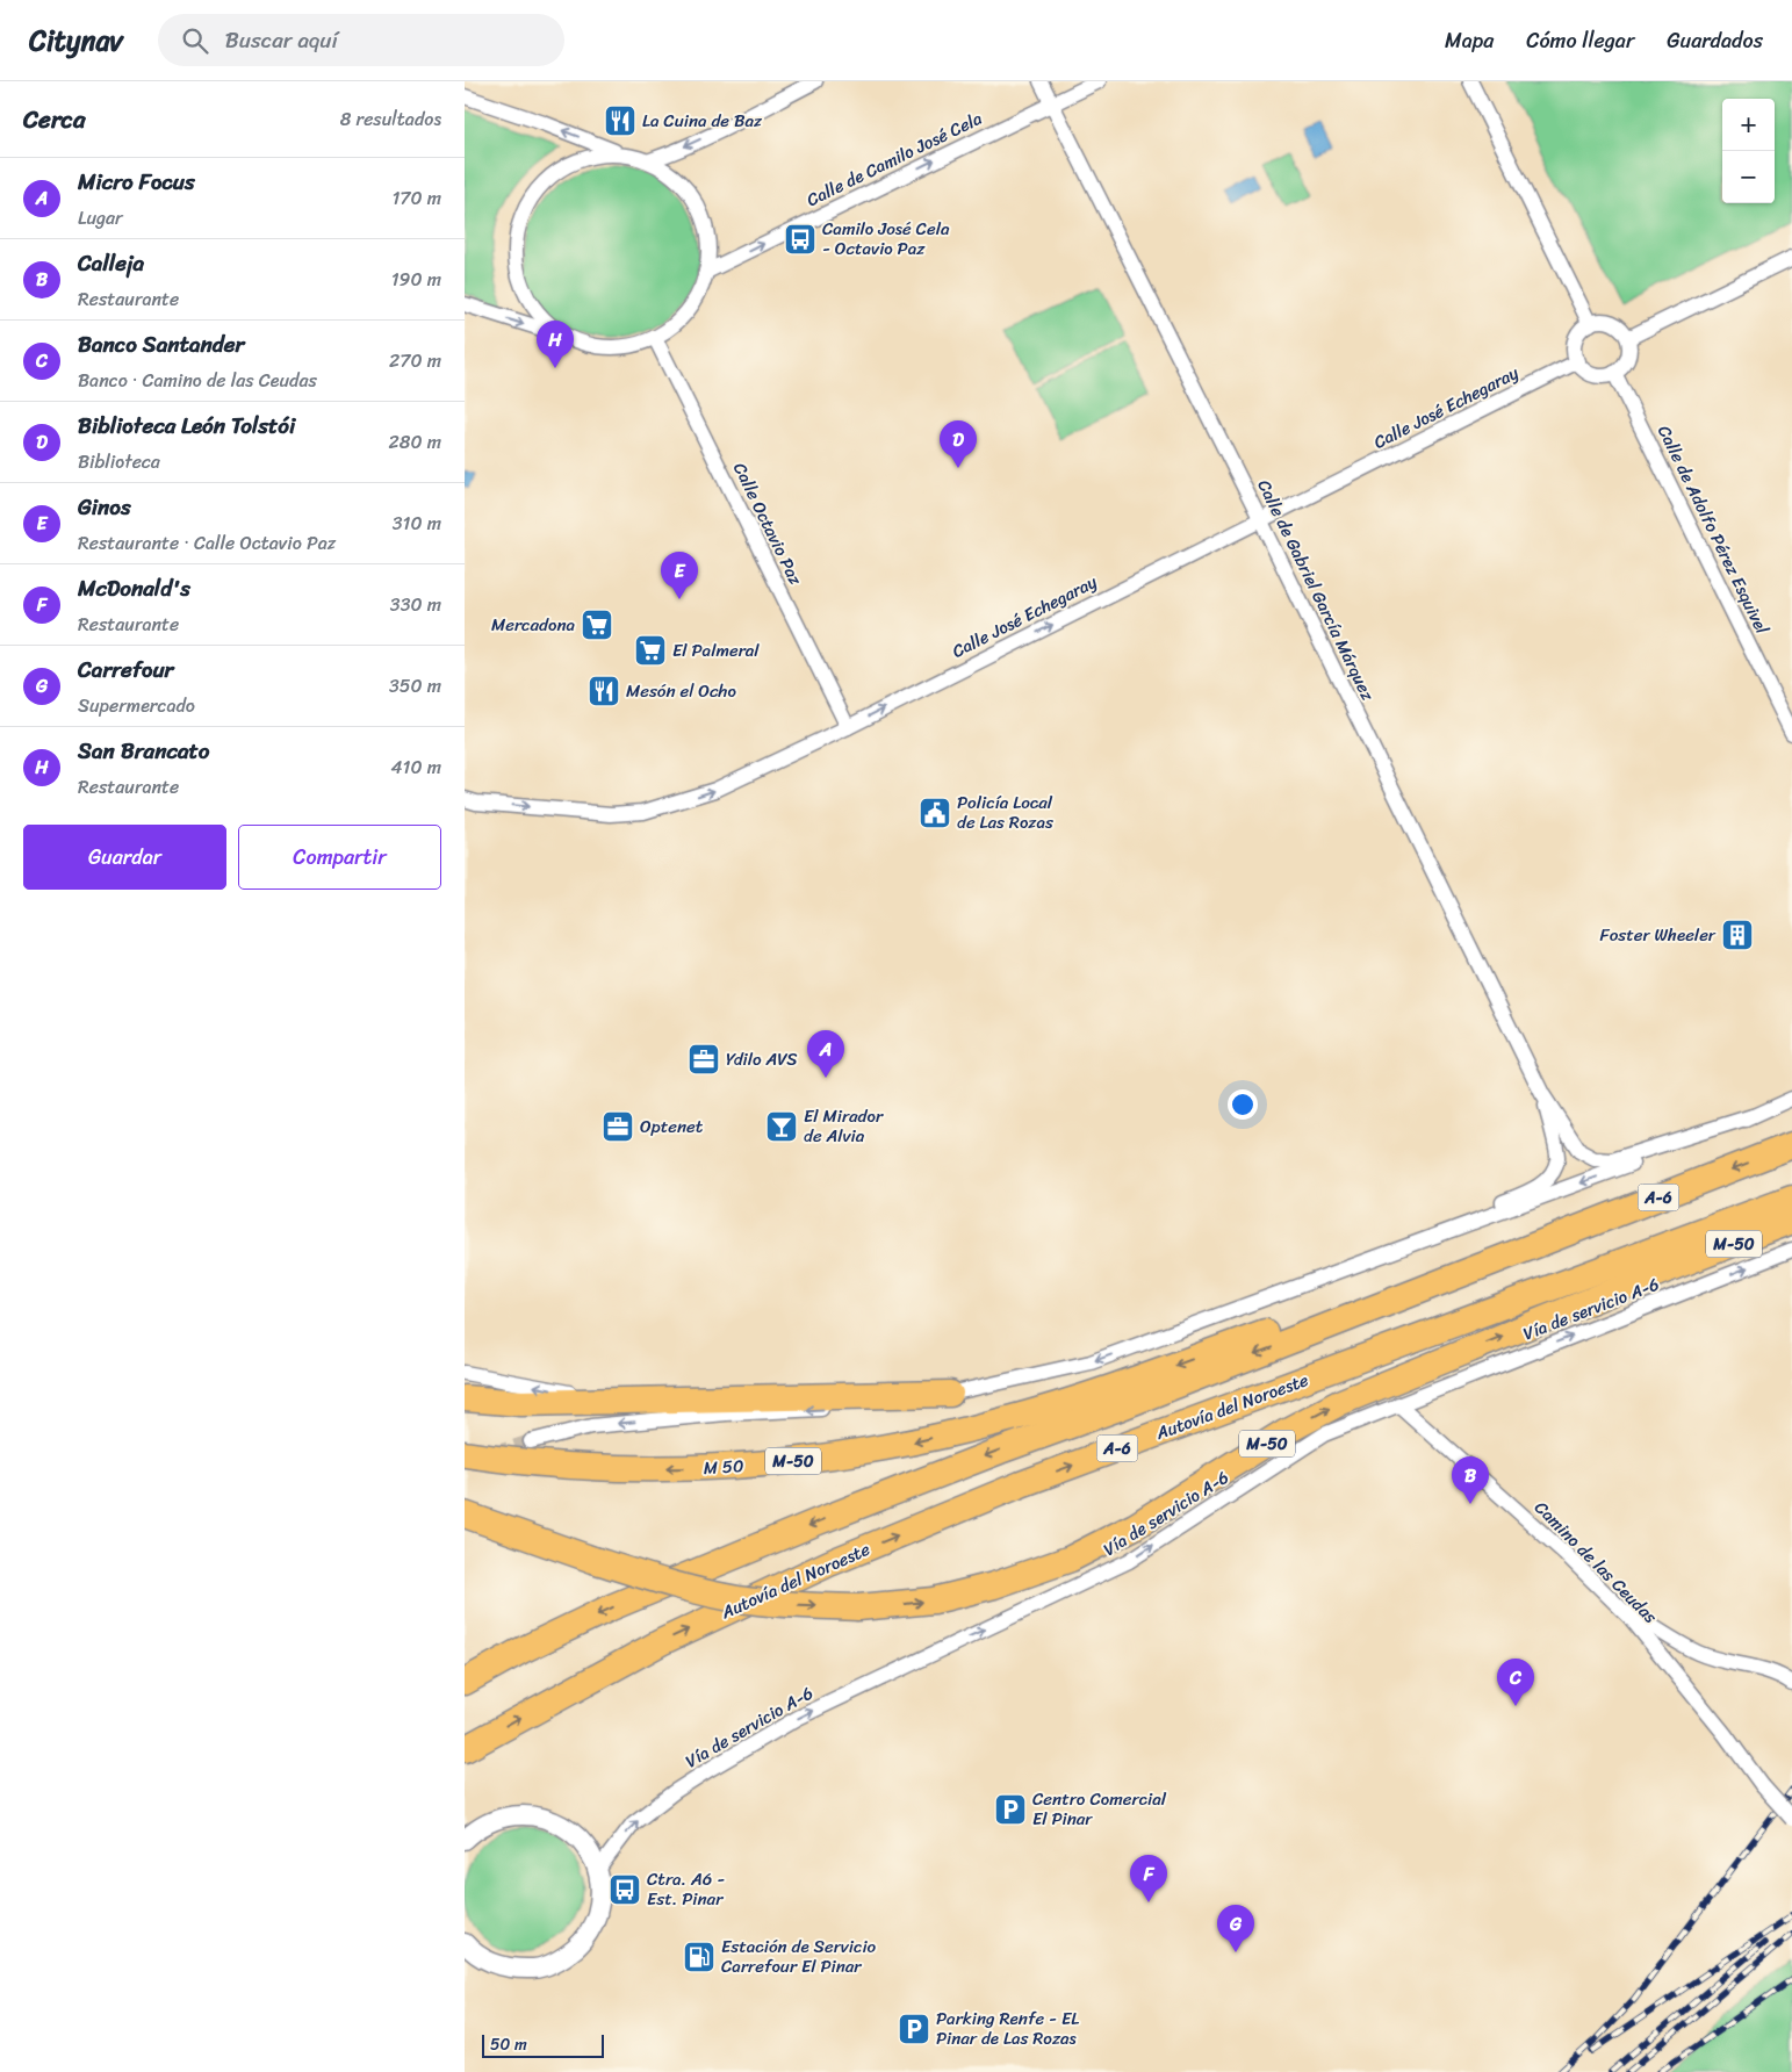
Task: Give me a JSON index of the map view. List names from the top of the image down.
{
  "streets": {
    "highway": [
      "A-6",
      "M-50",
      "Autovía del Noroeste",
      "M 50"
    ],
    "street": [
      "Calle de Camilo José Cela",
      "Calle José Echegaray",
      "Calle Octavio Paz",
      "Calle de Adolfo Pérez Esquivel",
      "Calle de Gabriel García Márquez",
      "Vía de servicio A-6",
      "Camino de las Ceudas"
    ]
  },
  "crossings": [
    ["Calle de Camilo José Cela", "Calle Octavio Paz"],
    ["Calle de Camilo José Cela", "Calle de Gabriel García Márquez"],
    ["Calle José Echegaray", "Calle Octavio Paz"],
    ["Calle José Echegaray", "Calle de Adolfo Pérez Esquivel"],
    ["Calle José Echegaray", "Calle de Gabriel García Márquez"],
    ["A-6", "M 50"],
    ["Vía de servicio A-6", "Camino de las Ceudas"]
  ],
  "one_way": ["Calle José Echegaray", "Vía de servicio A-6"],
  "places": {
    "restaurant": ["La Cuina de Baz", "Mesón el Ocho"],
    "bus stop": ["Camilo José Cela - Octavio Paz", "Ctra. A6 - Est. Pinar"],
    "supermarket": ["Mercadona", "El Palmeral"],
    "public building": ["Policía Local de Las Rozas"],
    "building": ["Foster Wheeler"],
    "office": ["Ydilo AVS", "Optenet"],
    "bar": ["El Mirador de Alvia"],
    "parking": ["Centro Comercial El Pinar", "Parking Renfe - EL Pinar de Las Rozas"],
    "fuel station": ["Estación de Servicio Carrefour El Pinar"]
  },
  "scale_bar": "50 m",
  "page": {
    "header": "Citynav",
    "search": "Buscar aquí",
    "nav": ["Mapa", "Cómo llegar", "Guardados"],
    "heading": ["Cerca", "8 resultados"],
    "map_buttons": ["+", "−"],
    "list": [
      {
        "mark": "A",
        "name": "Micro Focus",
        "note": "Lugar",
        "value": "170 m"
      },
      {
        "mark": "B",
        "name": "Calleja",
        "note": "Restaurante",
        "value": "190 m"
      },
      {
        "mark": "C",
        "name": "Banco Santander",
        "note": "Banco · Camino de las Ceudas",
        "value": "270 m"
      },
      {
        "mark": "D",
        "name": "Biblioteca León Tolstói",
        "note": "Biblioteca",
        "value": "280 m"
      },
      {
        "mark": "E",
        "name": "Ginos",
        "note": "Restaurante · Calle Octavio Paz",
        "value": "310 m"
      },
      {
        "mark": "F",
        "name": "McDonald's",
        "note": "Restaurante",
        "value": "330 m"
      },
      {
        "mark": "G",
        "name": "Carrefour",
        "note": "Supermercado",
        "value": "350 m"
      },
      {
        "mark": "H",
        "name": "San Brancato",
        "note": "Restaurante",
        "value": "410 m"
      }
    ],
    "pins": [
      "H",
      "D",
      "E",
      "A",
      "B",
      "C",
      "F",
      "G"
    ],
    "buttons": ["Guardar", "Compartir"],
    "scale": "50 m"
  }
}
